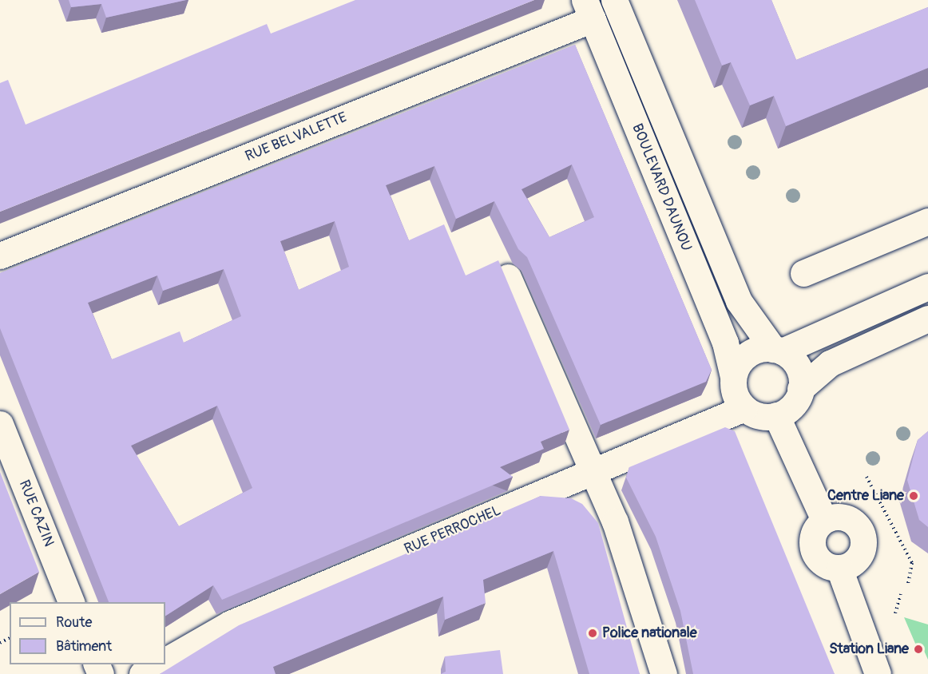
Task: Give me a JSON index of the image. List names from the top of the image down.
{
  "streets": {
    "street": [
      "RUE BELVALETTE",
      "BOULEVARD DAUNOU",
      "RUE CAZIN",
      "RUE PERROCHEL"
    ]
  },
  "crossings": [
    ["RUE BELVALETTE", "BOULEVARD DAUNOU"],
    ["BOULEVARD DAUNOU", "RUE PERROCHEL"]
  ],
  "places": ["Centre Liane", "Police nationale", "Station Liane"],
  "legend": ["Route", "Bâtiment"]
}
